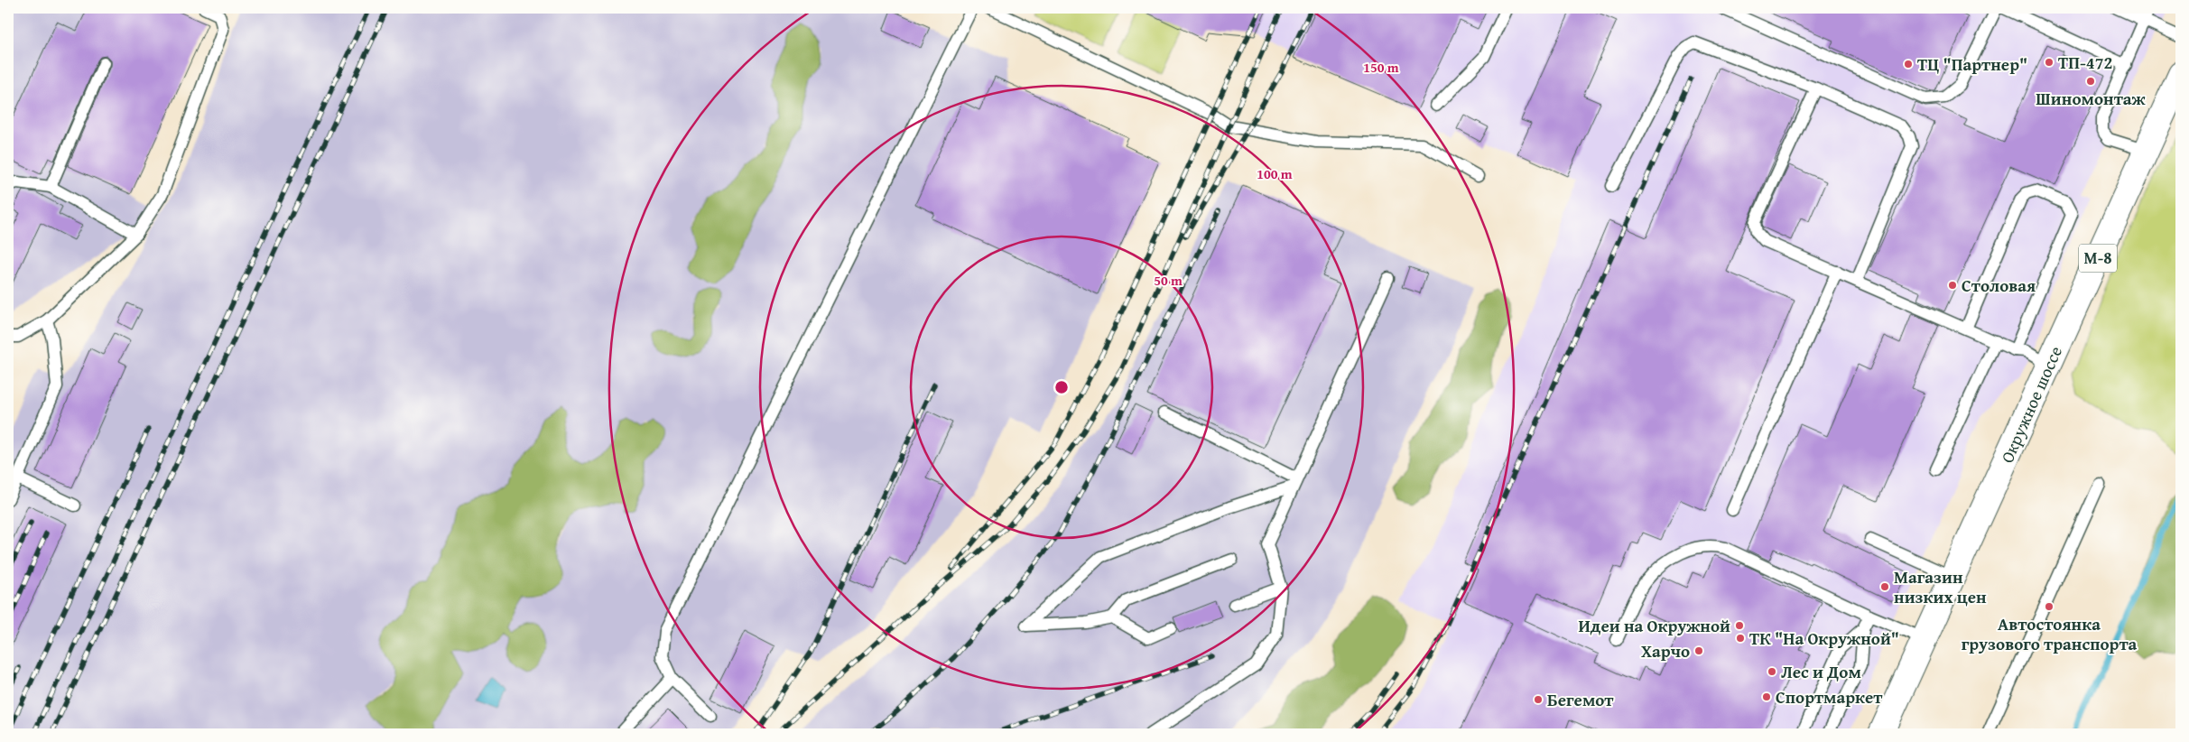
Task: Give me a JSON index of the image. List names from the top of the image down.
{
  "streets": {
    "main road": ["М-8", "Окружное шоссе"]
  },
  "places": [
    "ТП-472",
    "ТЦ \"Партнер\"",
    "Шиномонтаж",
    "Столовая",
    "Магазин низких цен",
    "Автостоянка грузового транспорта",
    "Идеи на Окружной",
    "ТК \"На Окружной\"",
    "Харчо",
    "Лес и Дом",
    "Спортмаркет",
    "Бегемот"
  ],
  "rings": ["150 m", "100 m", "50 m"]
}
